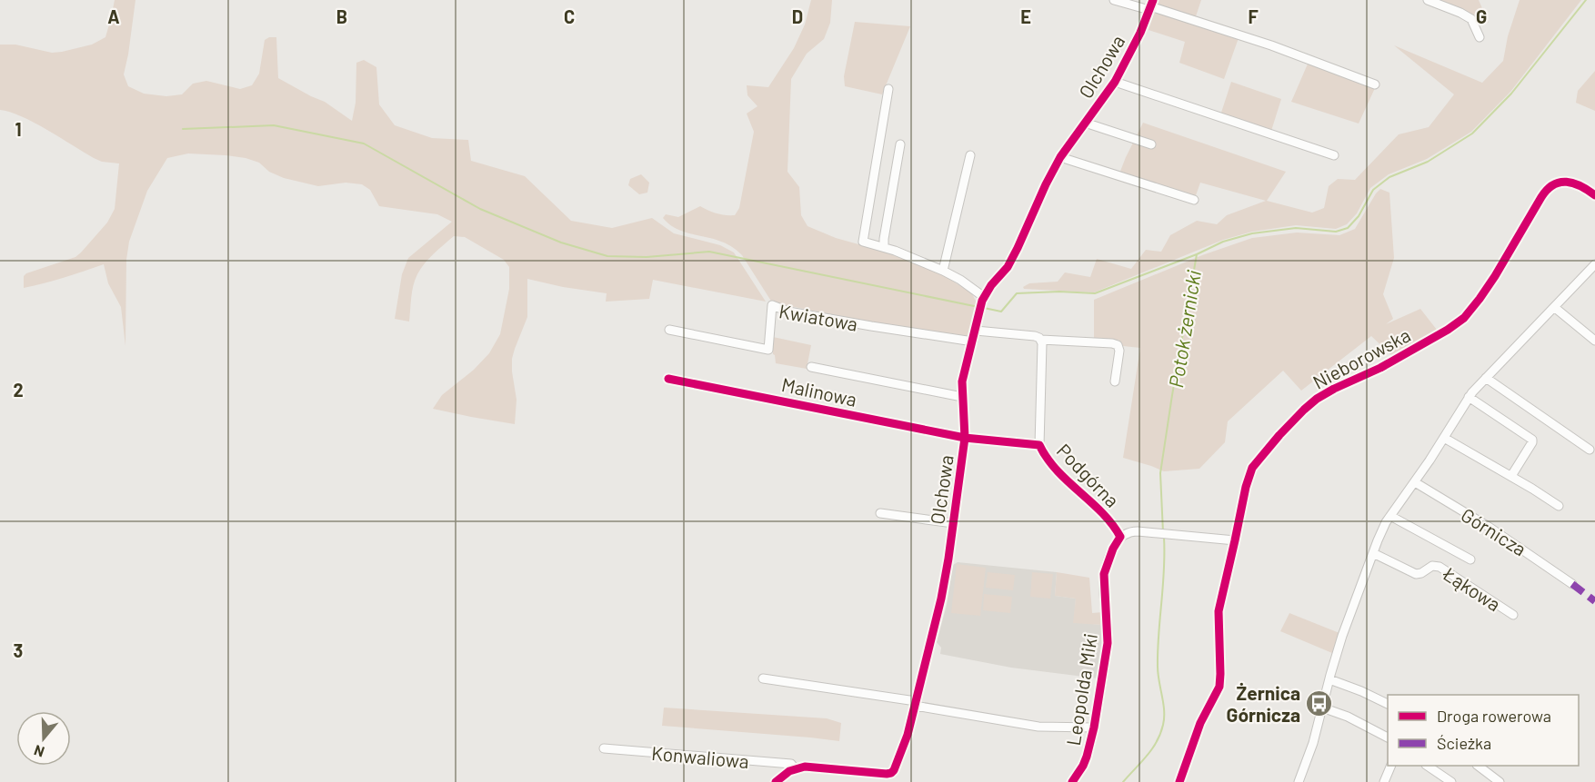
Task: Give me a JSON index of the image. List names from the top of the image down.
{
  "streets": {
    "street": [
      "Olchowa",
      "Kwiatowa",
      "Nieborowska",
      "Malinowa",
      "Podgórna",
      "Górnicza",
      "Łąkowa",
      "Leopolda Miki",
      "Konwaliowa"
    ]
  },
  "crossings": [
    ["Olchowa", "Kwiatowa"],
    ["Olchowa", "Malinowa"],
    ["Olchowa", "Podgórna"],
    ["Olchowa", "Konwaliowa"],
    ["Malinowa", "Podgórna"],
    ["Podgórna", "Leopolda Miki"]
  ],
  "water": ["Potok żernicki"],
  "places": {
    "bus stop": ["Żernica Górnicza"]
  },
  "legend": ["Droga rowerowa", "Ścieżka"],
  "north": "bottom",
  "grid": {
    "columns": [
      "A",
      "B",
      "C",
      "D",
      "E",
      "F",
      "G"
    ],
    "rows": ["1", "2", "3"]
  }
}
